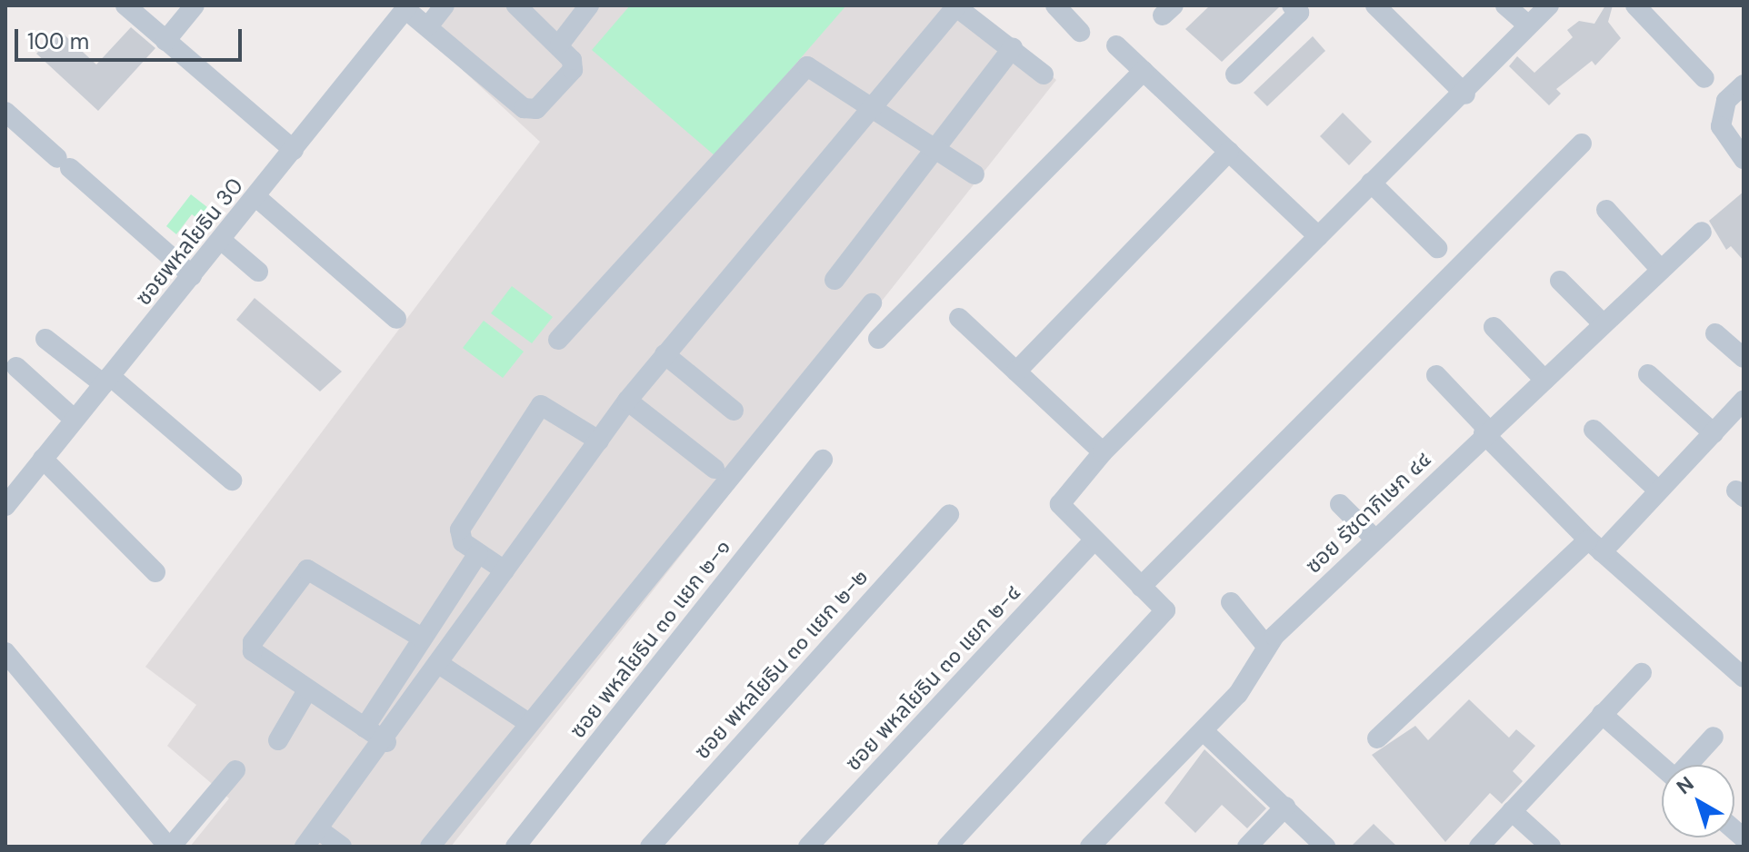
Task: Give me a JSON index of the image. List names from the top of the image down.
{
  "streets": {
    "street": [
      "ซอยพหลโยธิน 30",
      "ซอย รัชดาภิเษก ๔๔",
      "ซอย พหลโยธิน ๓๐ แยก ๒-๑",
      "ซอย พหลโยธิน ๓๐ แยก ๒-๒",
      "ซอย พหลโยธิน ๓๐ แยก ๒-๔"
    ]
  },
  "scale_bar": "100 m",
  "north": "top left"
}
